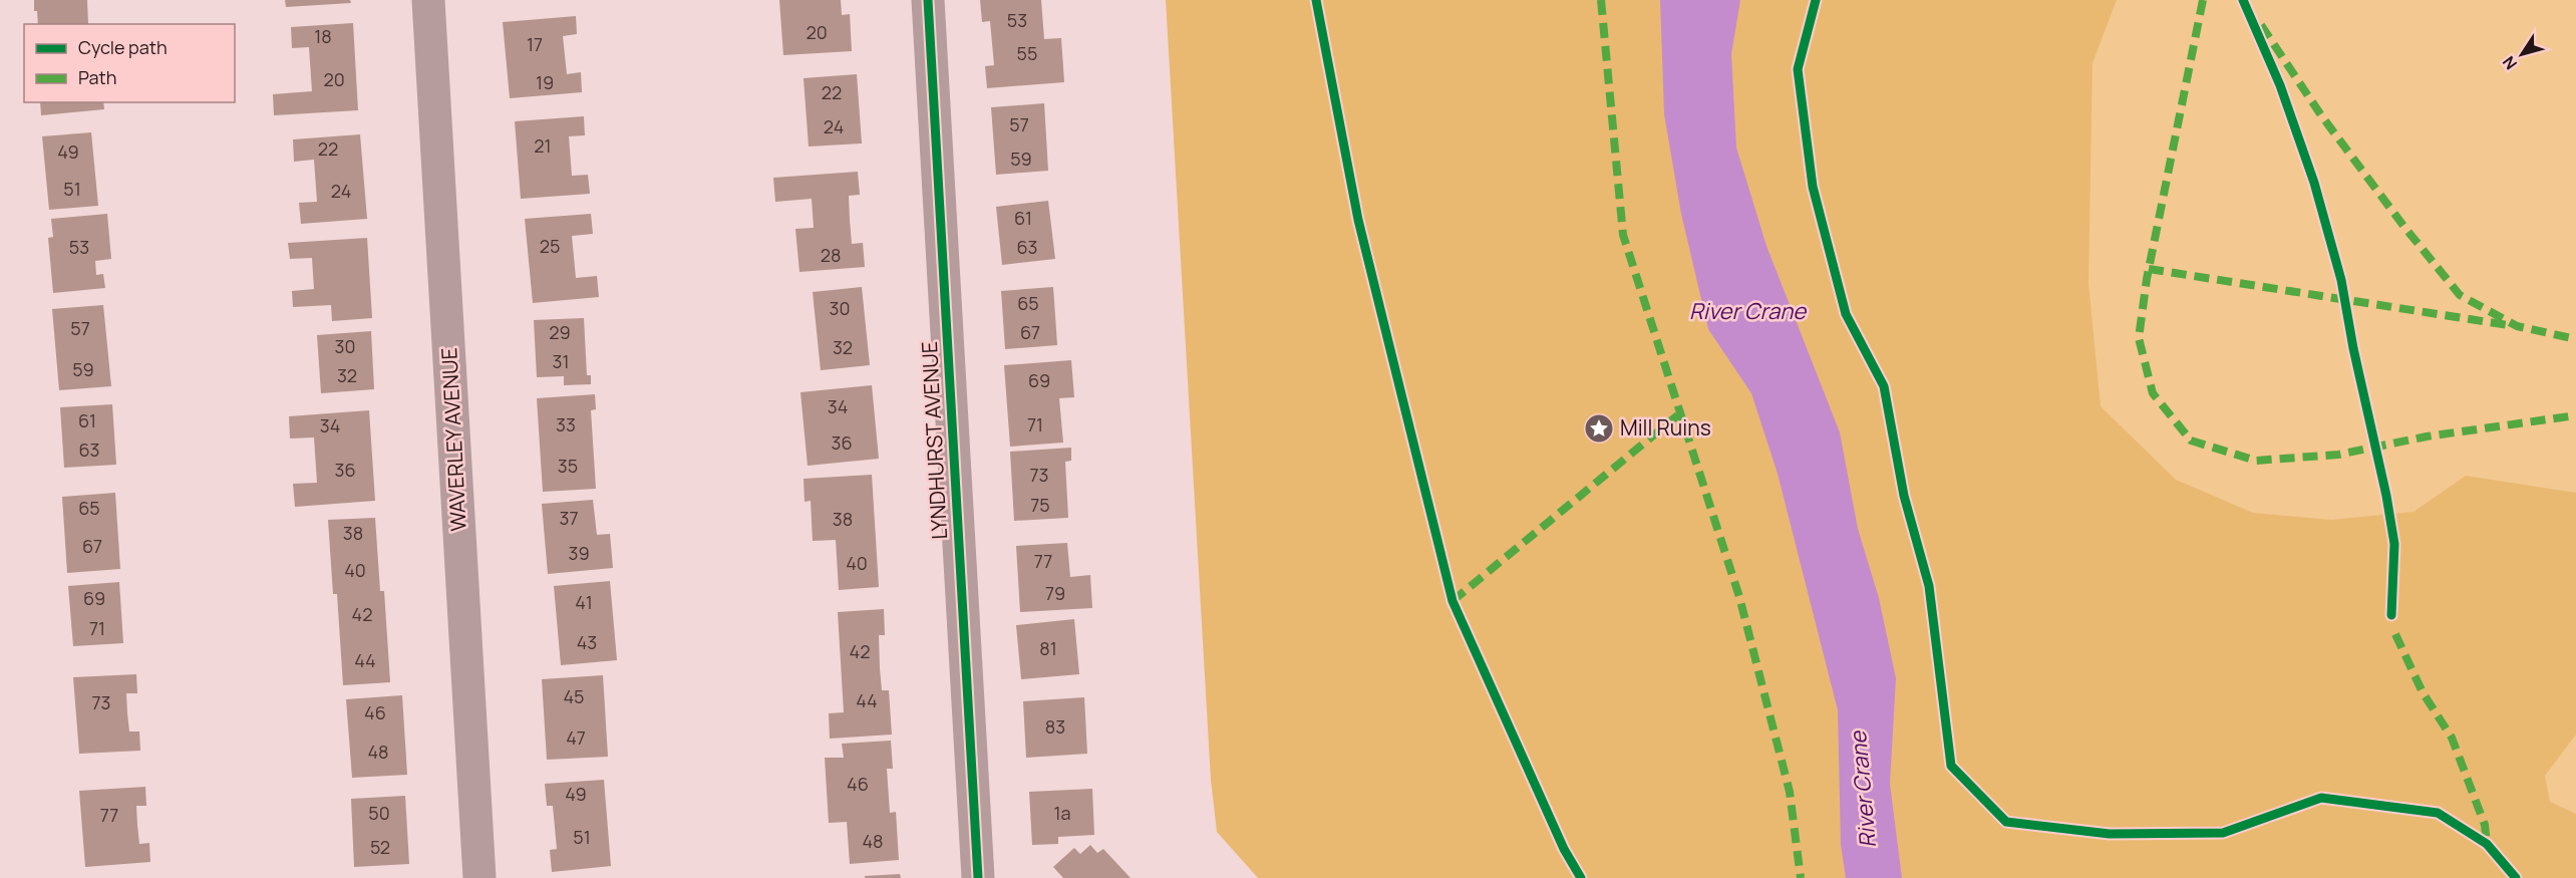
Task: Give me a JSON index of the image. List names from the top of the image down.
{
  "streets": {
    "street": ["WAVERLEY AVENUE", "LYNDHURST AVENUE"]
  },
  "water": ["River Crane"],
  "places": {
    "place": ["Mill Ruins"]
  },
  "house_numbers": [
    "53",
    "20",
    "18",
    "17",
    "55",
    "20",
    "19",
    "22",
    "57",
    "24",
    "21",
    "22",
    "49",
    "59",
    "51",
    "24",
    "61",
    "25",
    "53",
    "63",
    "28",
    "65",
    "30",
    "57",
    "29",
    "67",
    "30",
    "32",
    "31",
    "59",
    "32",
    "69",
    "34",
    "61",
    "33",
    "71",
    "34",
    "36",
    "63",
    "35",
    "36",
    "73",
    "75",
    "65",
    "37",
    "38",
    "38",
    "67",
    "39",
    "77",
    "40",
    "40",
    "79",
    "69",
    "41",
    "42",
    "71",
    "43",
    "81",
    "42",
    "44",
    "45",
    "44",
    "73",
    "46",
    "83",
    "47",
    "48",
    "46",
    "49",
    "50",
    "1a",
    "77",
    "51",
    "48",
    "52"
  ],
  "legend": ["Cycle path", "Path"],
  "north": "bottom left"
}
